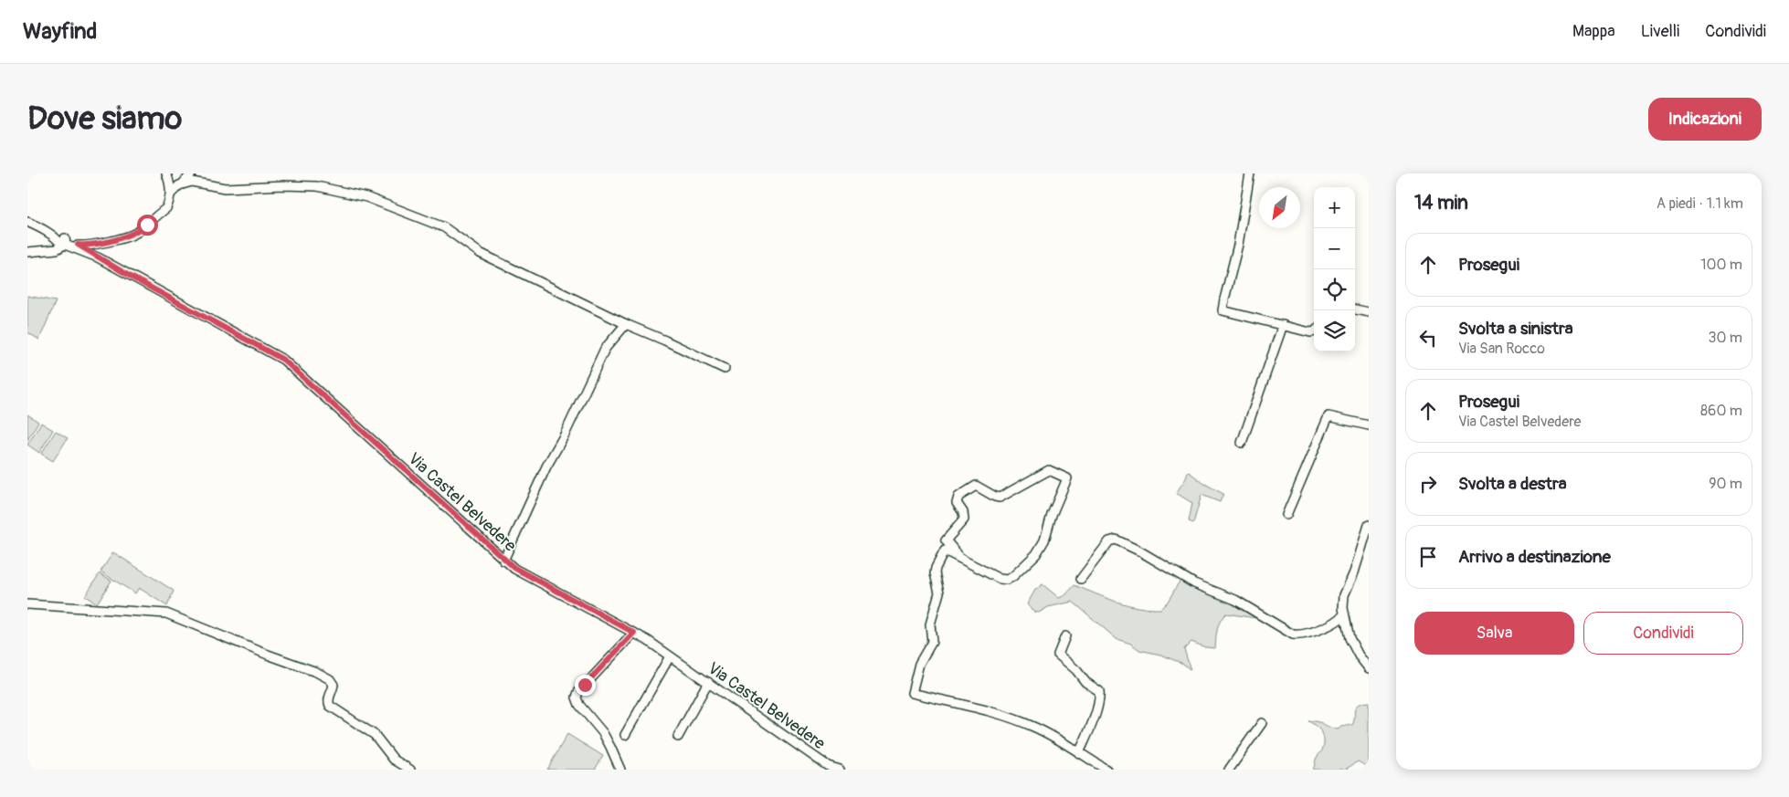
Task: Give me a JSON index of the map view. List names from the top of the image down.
{
  "streets": {
    "street": ["Via Castel Belvedere"]
  },
  "north": "bottom left",
  "page": {
    "header": "Wayfind",
    "nav": ["Mappa", "Livelli", "Condividi"],
    "buttons": [
      "Indicazioni",
      ["Salva", "Condividi"]
    ],
    "title": "Dove siamo",
    "heading": ["14 min", "A piedi · 1.1 km"],
    "map_buttons": ["+", "−"],
    "list": [
      ["Prosegui", "100 m"],
      ["Svolta a sinistra", "Via San Rocco", "30 m"],
      ["Prosegui", "Via Castel Belvedere", "860 m"],
      ["Svolta a destra", "90 m"],
      "Arrivo a destinazione"
    ]
  }
}
